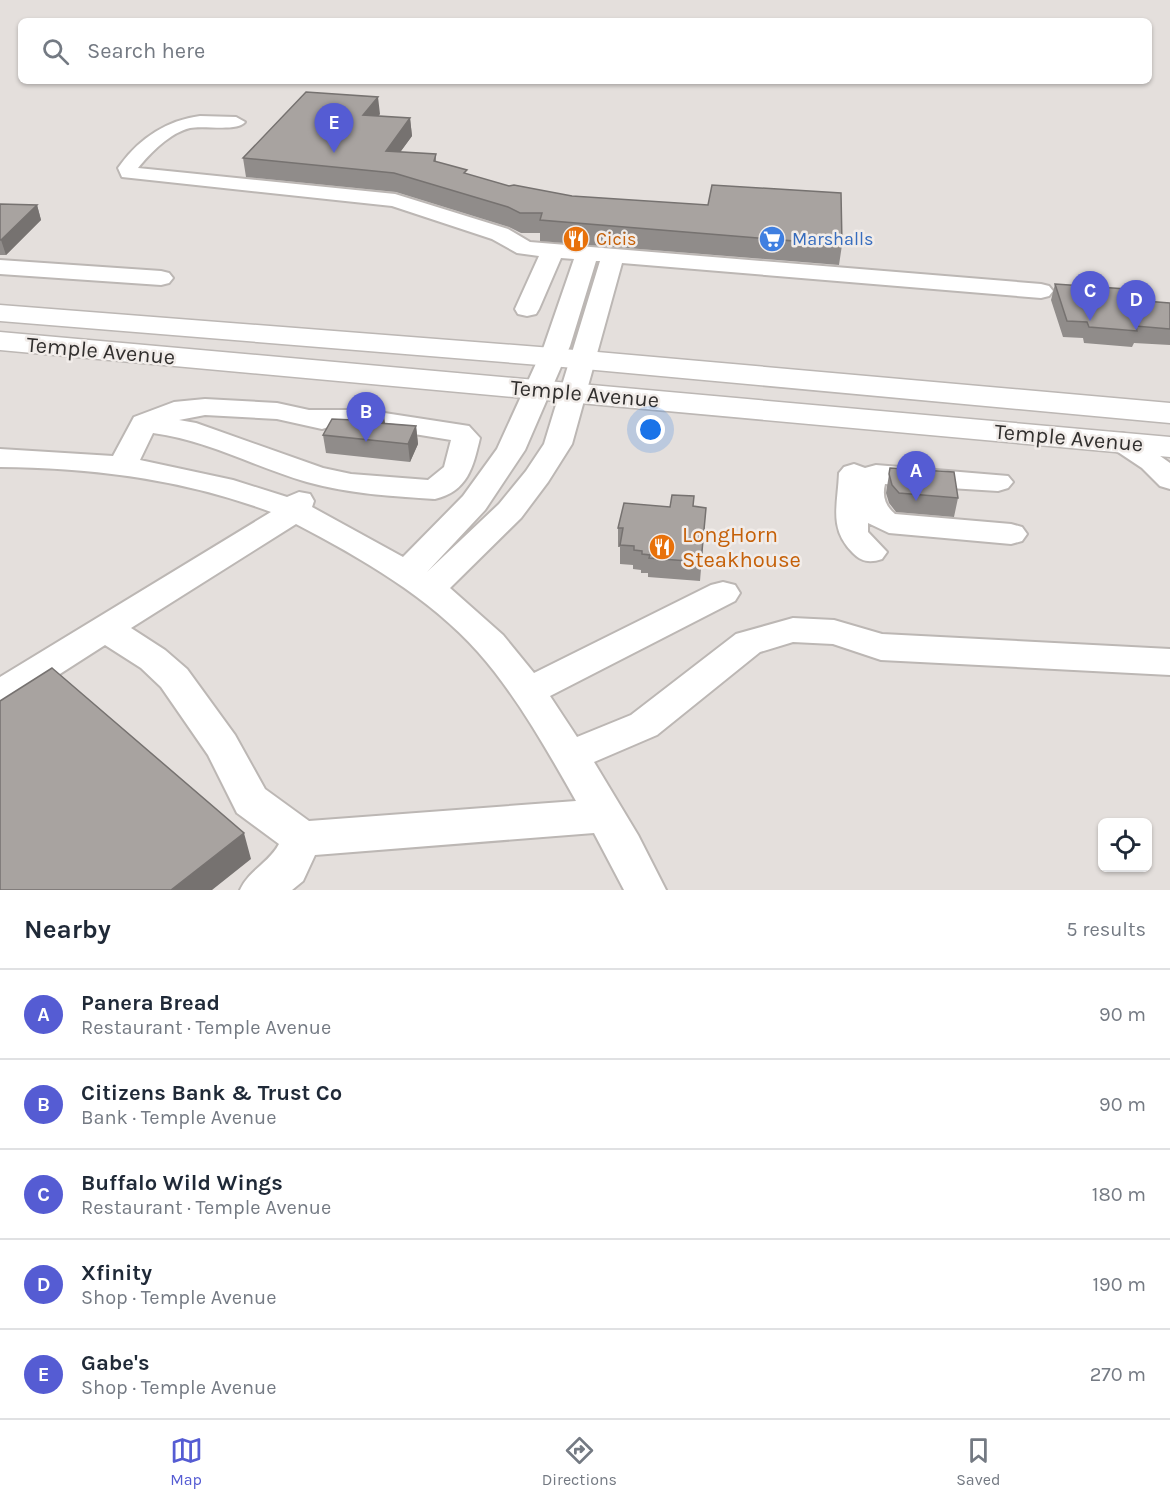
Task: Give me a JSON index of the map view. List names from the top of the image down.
{
  "streets": {
    "main road": ["Temple Avenue"]
  },
  "places": {
    "restaurant": ["Cicis", "LongHorn Steakhouse"],
    "supermarket": ["Marshalls"]
  },
  "page": {
    "search": "Search here",
    "pins": [
      "E",
      "C",
      "D",
      "B",
      "A"
    ],
    "heading": ["Nearby", "5 results"],
    "list": [
      {
        "mark": "A",
        "name": "Panera Bread",
        "note": "Restaurant · Temple Avenue",
        "value": "90 m"
      },
      {
        "mark": "B",
        "name": "Citizens Bank & Trust Co",
        "note": "Bank · Temple Avenue",
        "value": "90 m"
      },
      {
        "mark": "C",
        "name": "Buffalo Wild Wings",
        "note": "Restaurant · Temple Avenue",
        "value": "180 m"
      },
      {
        "mark": "D",
        "name": "Xfinity",
        "note": "Shop · Temple Avenue",
        "value": "190 m"
      },
      {
        "mark": "E",
        "name": "Gabe's",
        "note": "Shop · Temple Avenue",
        "value": "270 m"
      }
    ],
    "nav": ["Map", "Directions", "Saved"]
  }
}
